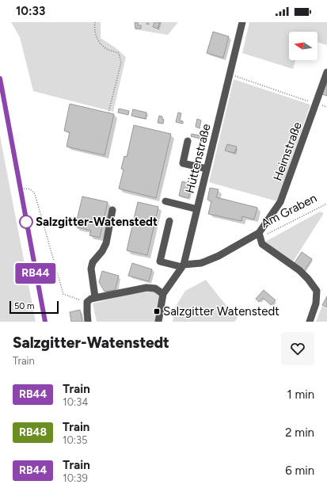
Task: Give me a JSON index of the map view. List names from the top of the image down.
{
  "streets": {
    "street": ["Heimstraße", "Hüttenstraße", "Am Graben"]
  },
  "crossings": [
    ["Heimstraße", "Am Graben"],
    ["Hüttenstraße", "Am Graben"]
  ],
  "places": {
    "other": ["Salzgitter-Watenstedt"],
    "transit": ["Salzgitter Watenstedt"]
  },
  "scale_bar": "50 m",
  "north": "left",
  "page": {
    "status": "10:33",
    "on_map": "RB44",
    "scale": "50 m",
    "heading": ["Salzgitter-Watenstedt", "Train"],
    "list": [
      {
        "mark": "RB44",
        "name": "Train",
        "note": "10:34",
        "value": "1 min"
      },
      {
        "mark": "RB48",
        "name": "Train",
        "note": "10:35",
        "value": "2 min"
      },
      {
        "mark": "RB44",
        "name": "Train",
        "note": "10:39",
        "value": "6 min"
      }
    ]
  }
}
